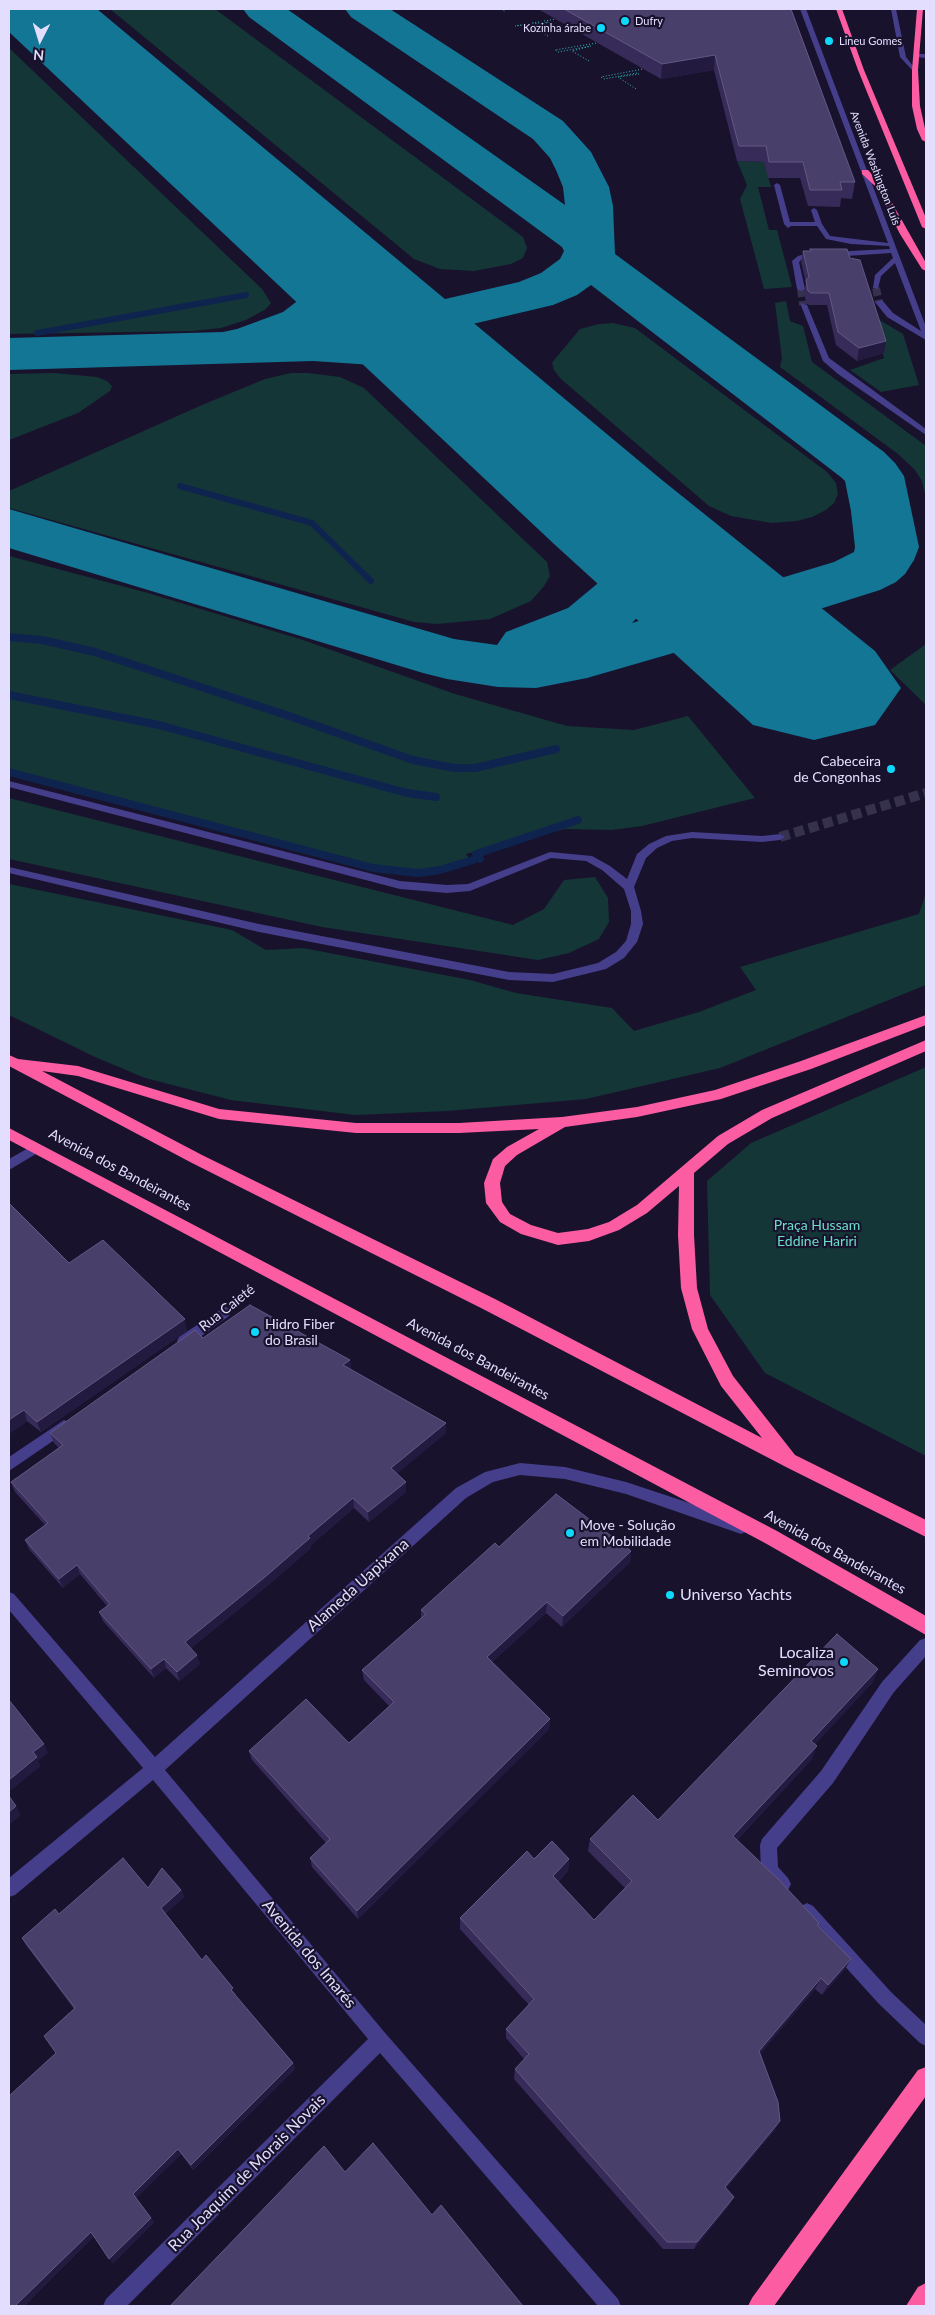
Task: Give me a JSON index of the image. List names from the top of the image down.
{
  "streets": {
    "highway": ["Avenida Washington Luís", "Avenida dos Bandeirantes"],
    "street": [
      "Rua Caieté",
      "Alameda Uapixana",
      "Avenida dos Imarés",
      "Rua Joaquim de Morais Novais"
    ]
  },
  "crossings": [
    ["Avenida dos Bandeirantes", "Rua Caieté"],
    ["Avenida dos Bandeirantes", "Alameda Uapixana"],
    ["Alameda Uapixana", "Avenida dos Imarés"],
    ["Avenida dos Imarés", "Rua Joaquim de Morais Novais"]
  ],
  "parks": ["Praça Hussam Eddine Hariri"],
  "places": [
    "Dufry",
    "Kozinha árabe",
    "Lineu Gomes",
    "Cabeceira de Congonhas",
    "Hidro Fiber do Brasil",
    "Move - Solução em Mobilidade",
    "Universo Yachts",
    "Localiza Seminovos"
  ],
  "north": "bottom"
}
